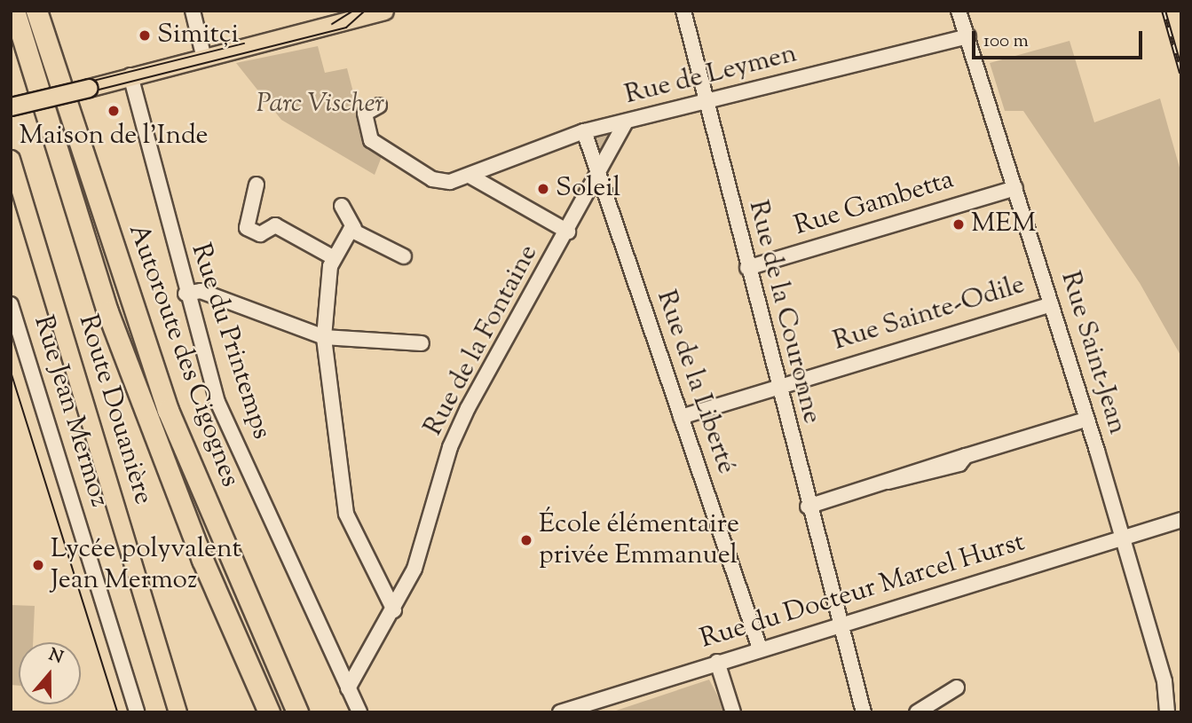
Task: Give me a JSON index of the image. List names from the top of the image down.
{
  "streets": {
    "highway": ["Autoroute des Cigognes"],
    "main road": ["Route Douanière"],
    "street": [
      "Rue de Leymen",
      "Rue Gambetta",
      "Rue de la Couronne",
      "Rue Sainte-Odile",
      "Rue de la Fontaine",
      "Rue du Printemps",
      "Rue Saint-Jean",
      "Rue de la Liberté",
      "Rue Jean Mermoz",
      "Rue du Docteur Marcel Hurst"
    ]
  },
  "crossings": [
    ["Rue de Leymen", "Rue de la Couronne"],
    ["Rue de Leymen", "Rue de la Fontaine"],
    ["Rue de Leymen", "Rue Saint-Jean"],
    ["Rue de Leymen", "Rue de la Liberté"],
    ["Rue Gambetta", "Rue de la Couronne"],
    ["Rue Gambetta", "Rue Saint-Jean"],
    ["Rue de la Couronne", "Rue Sainte-Odile"],
    ["Rue de la Couronne", "Rue du Docteur Marcel Hurst"],
    ["Rue Sainte-Odile", "Rue Saint-Jean"],
    ["Rue Sainte-Odile", "Rue de la Liberté"],
    ["Rue de la Fontaine", "Rue du Printemps"],
    ["Rue de la Fontaine", "Rue de la Liberté"],
    ["Rue Saint-Jean", "Rue du Docteur Marcel Hurst"],
    ["Rue de la Liberté", "Rue du Docteur Marcel Hurst"]
  ],
  "parks": ["Parc Vischer"],
  "places": [
    "Simitçi",
    "Maison de l'Inde",
    "Soleil",
    "MEM",
    "École élémentaire privée Emmanuel",
    "Lycée polyvalent Jean Mermoz"
  ],
  "scale_bar": "100 m",
  "north": "top"
}
